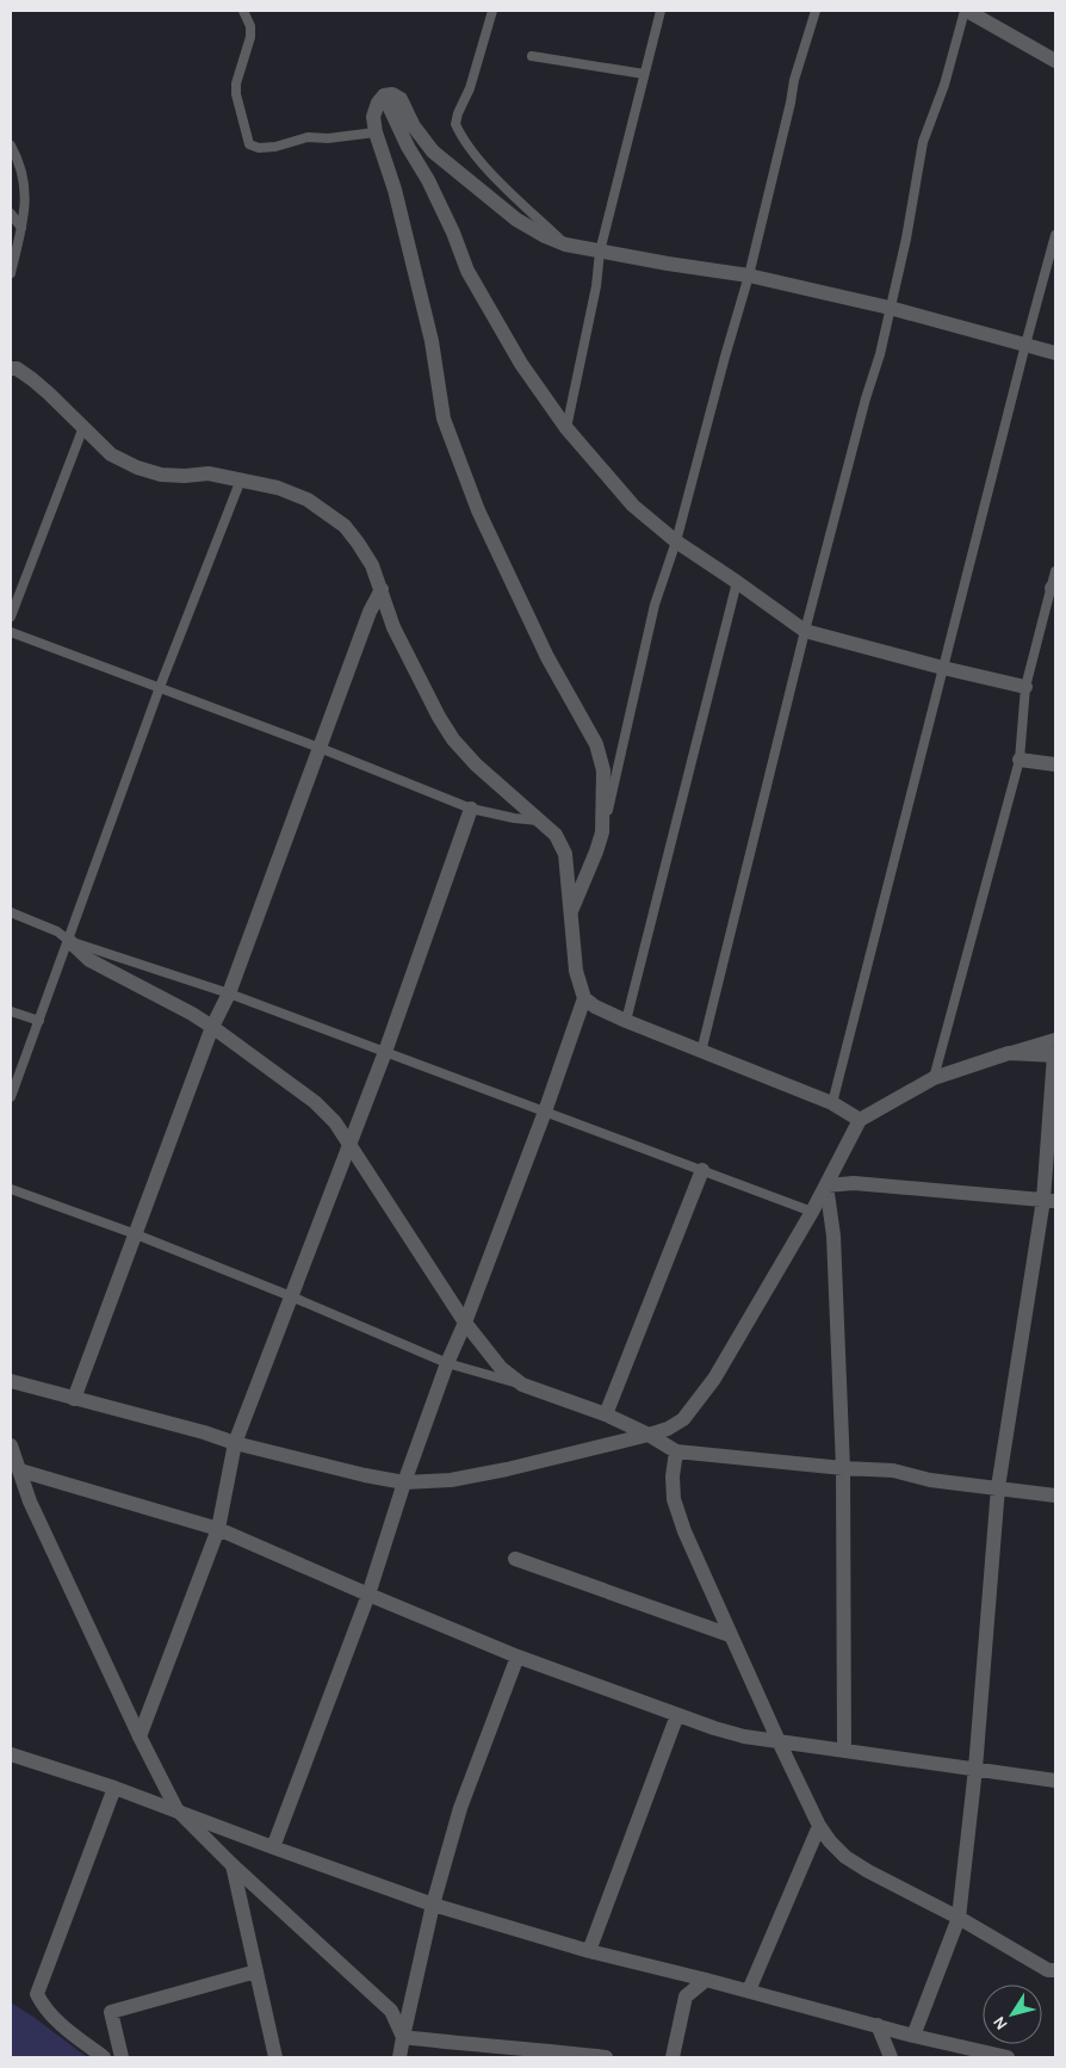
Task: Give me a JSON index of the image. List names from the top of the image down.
{
  "north": "bottom left"
}
